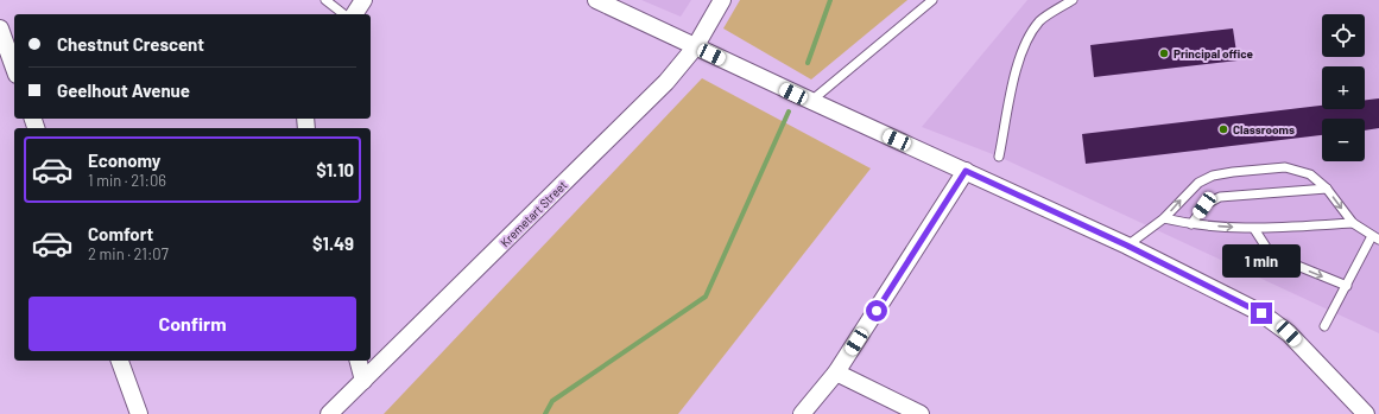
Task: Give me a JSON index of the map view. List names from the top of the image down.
{
  "streets": {
    "street": ["Kremetart Street"]
  },
  "places": ["Principal office", "Classrooms"],
  "page": {
    "map_buttons": ["+", "−"],
    "banner": ["Chestnut Crescent", "Geelhout Avenue"],
    "list": [
      {
        "name": "Economy",
        "note": "1 min · 21:06",
        "value": "$1.10"
      },
      {
        "name": "Comfort",
        "note": "2 min · 21:07",
        "value": "$1.49"
      }
    ],
    "bubble": "1 min",
    "buttons": "Confirm"
  }
}
